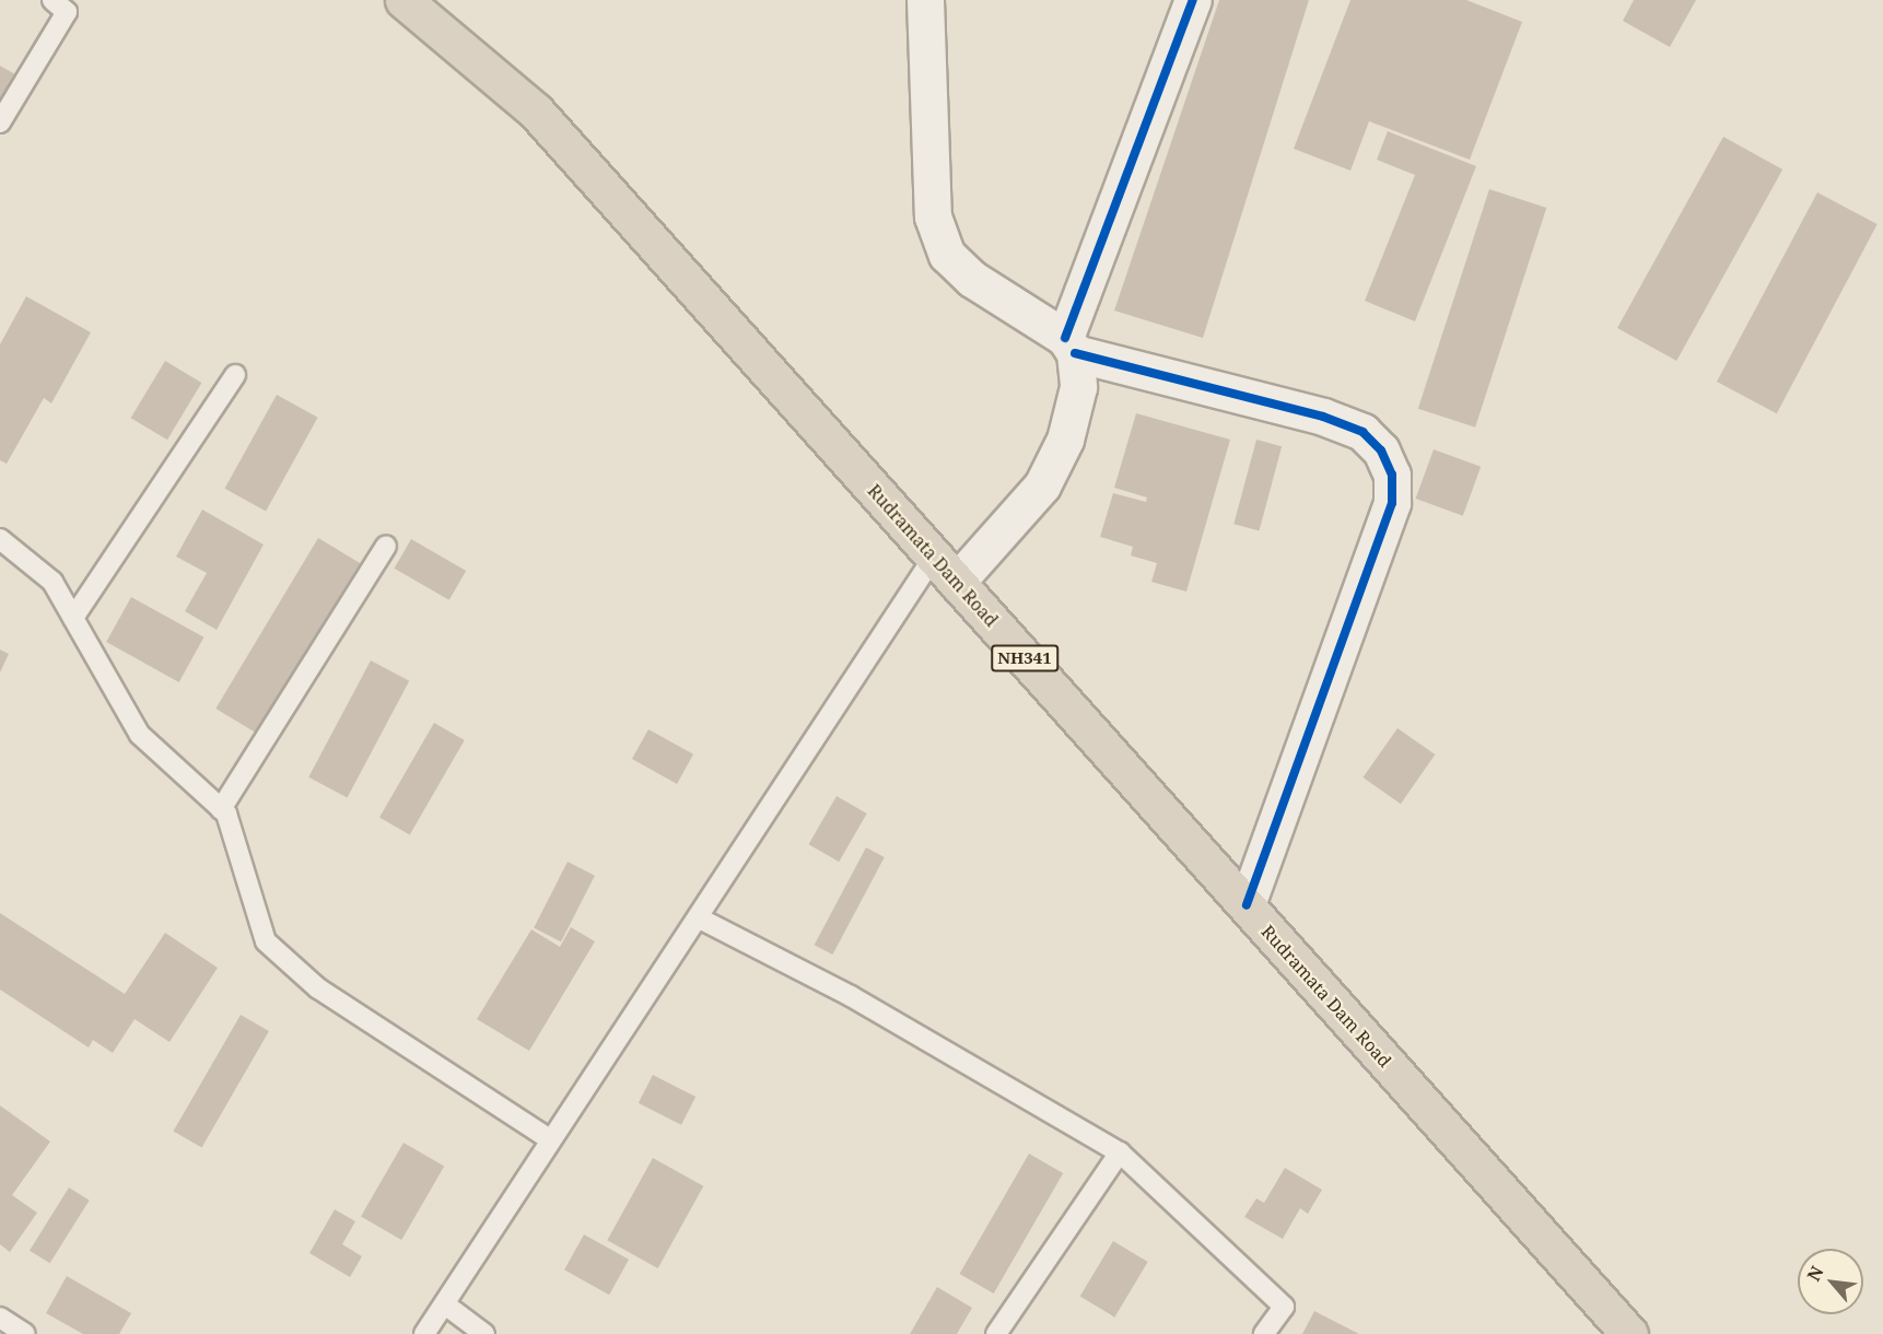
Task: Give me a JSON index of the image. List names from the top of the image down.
{
  "streets": {
    "highway": ["Rudramata Dam Road", "NH341"]
  },
  "north": "top left"
}
